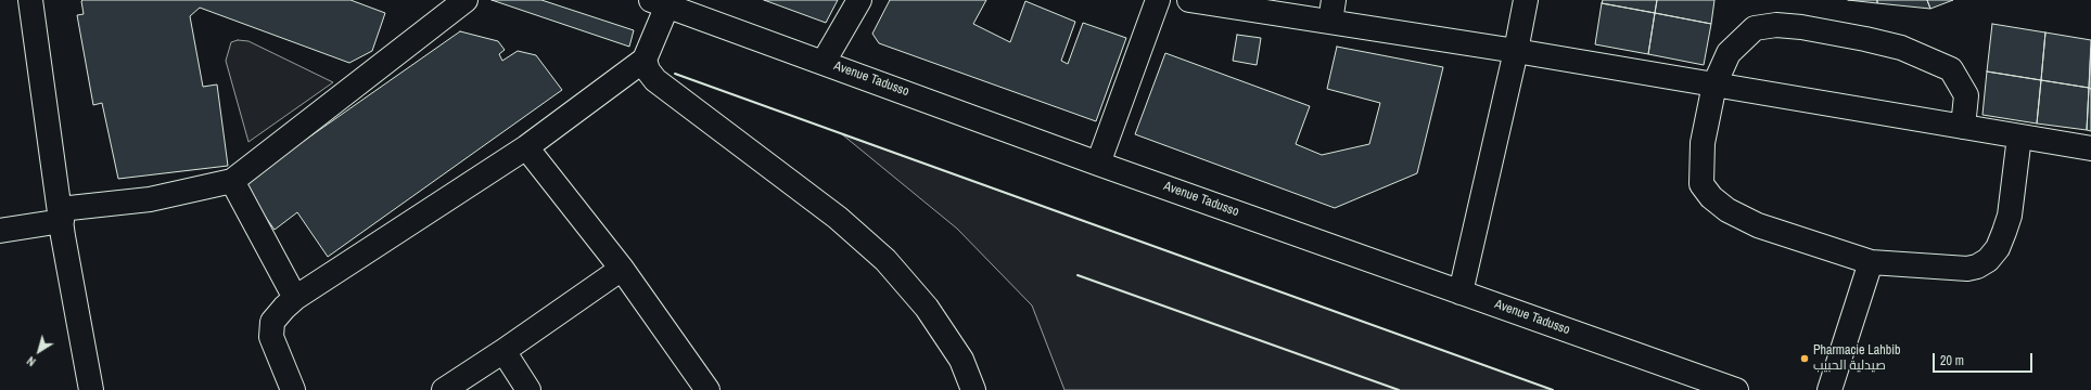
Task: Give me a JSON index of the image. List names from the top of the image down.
{
  "streets": {
    "street": ["Avenue Tadusso"]
  },
  "places": ["Pharmacie Lahbib صيدلية الحبيب"],
  "scale_bar": "20 m",
  "north": "bottom left"
}
